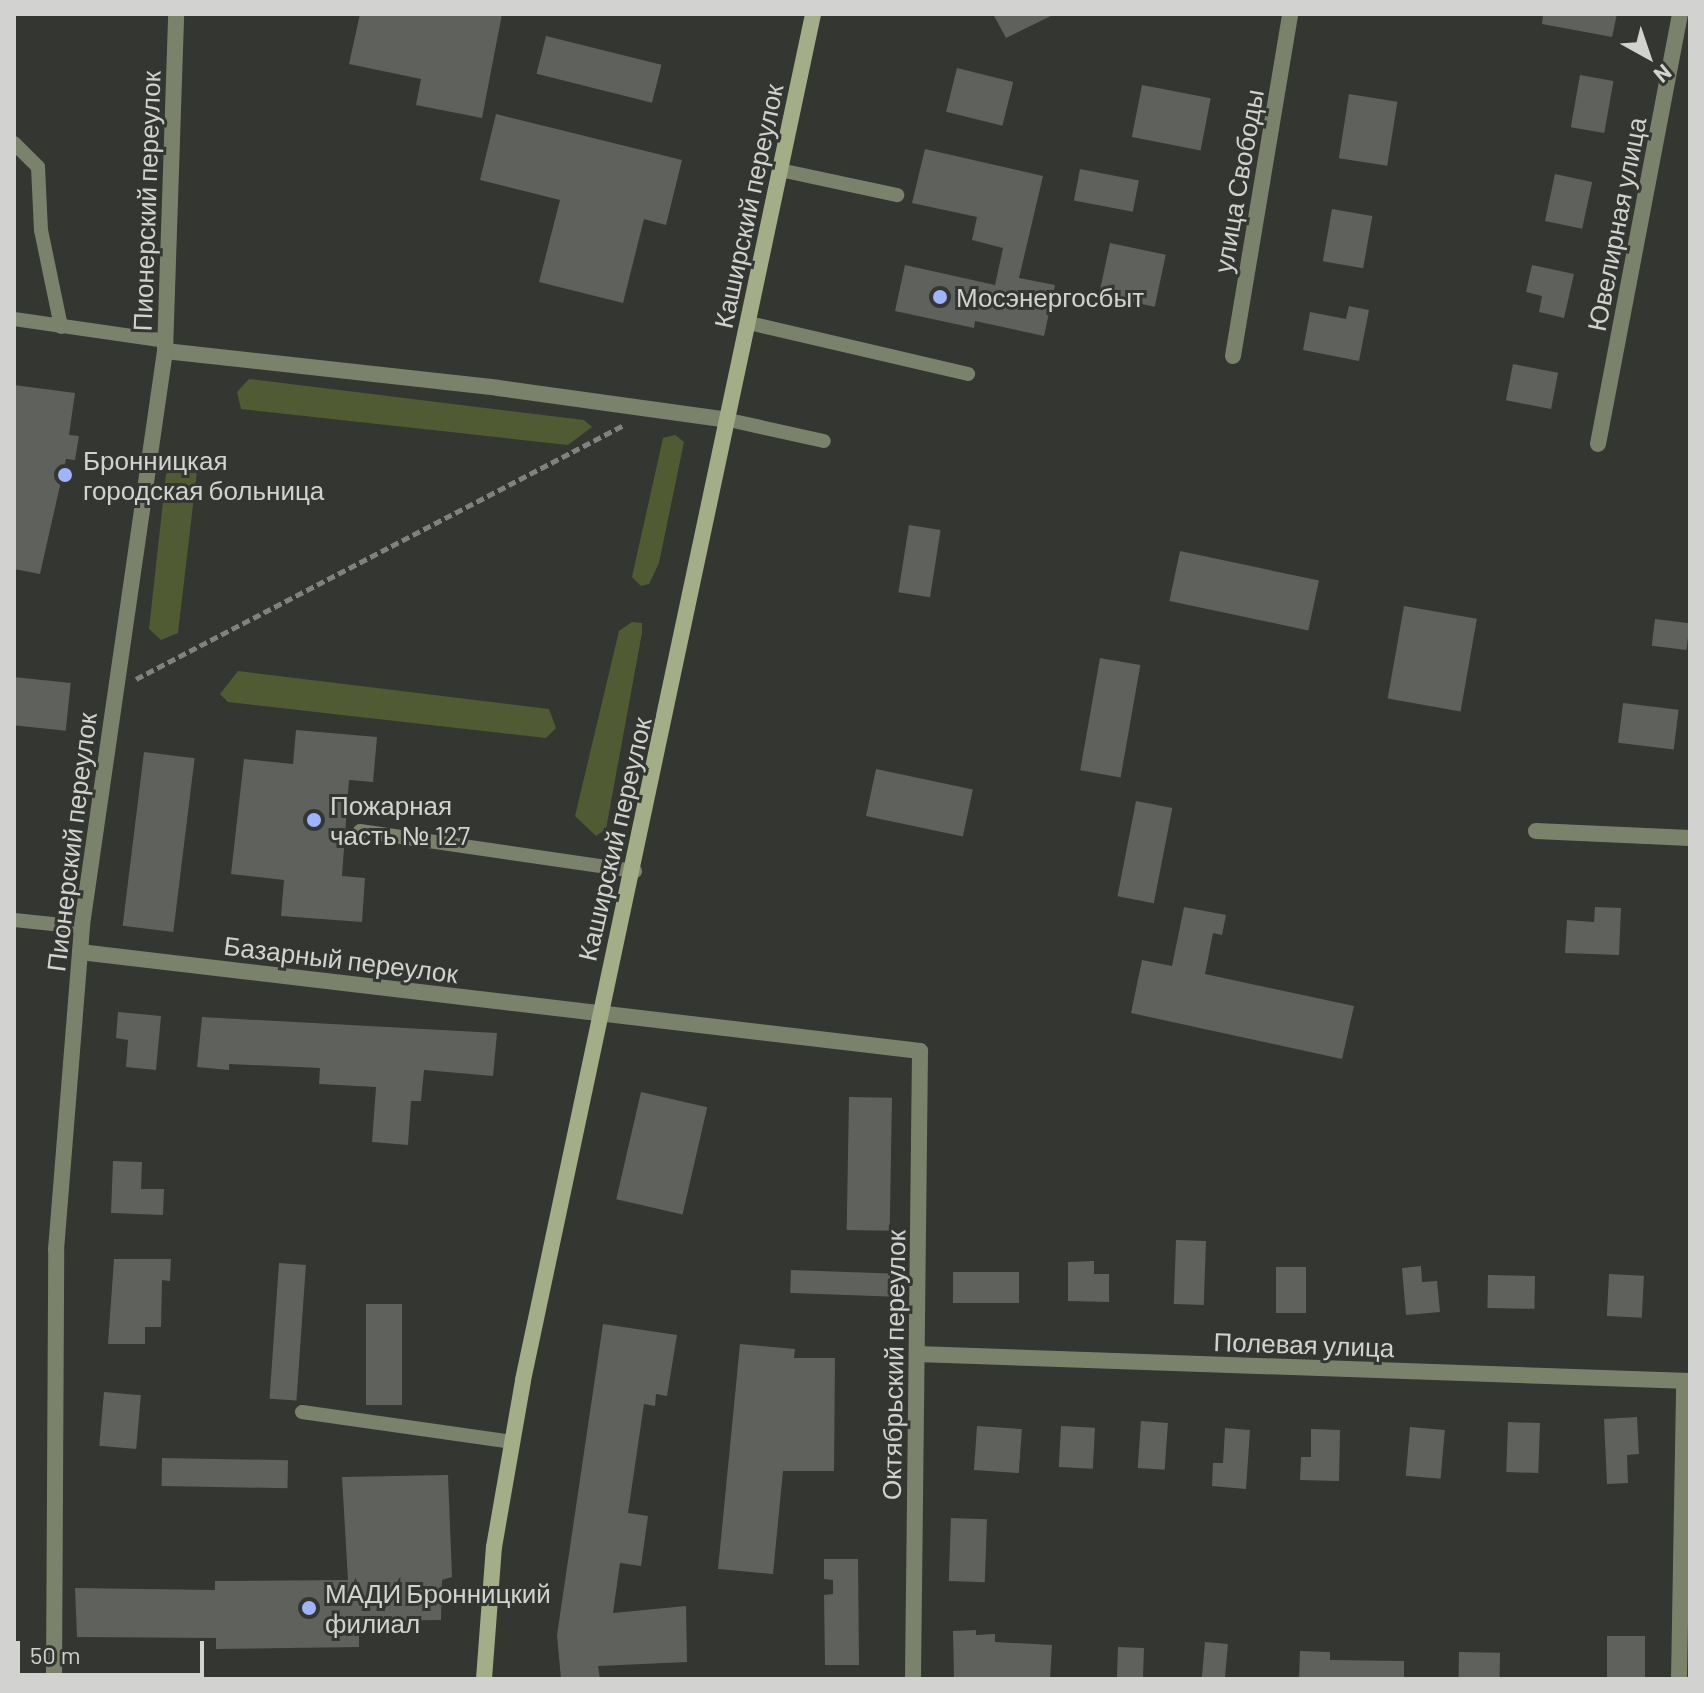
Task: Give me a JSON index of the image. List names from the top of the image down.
{
  "streets": {
    "main road": ["Каширский переулок"],
    "street": [
      "улица Свободы",
      "Пионерский переулок",
      "Ювелирная улица",
      "Базарный переулок",
      "Полевая улица",
      "Октябрьский переулок"
    ]
  },
  "crossings": [
    ["Пионерский переулок", "Базарный переулок"],
    ["Каширский переулок", "Базарный переулок"],
    ["Базарный переулок", "Октябрьский переулок"],
    ["Полевая улица", "Октябрьский переулок"]
  ],
  "places": [
    "Мосэнергосбыт",
    "Бронницкая городская больница",
    "Пожарная часть № 127",
    "МАДИ Бронницкий филиал"
  ],
  "scale_bar": "50 m",
  "north": "bottom right"
}
